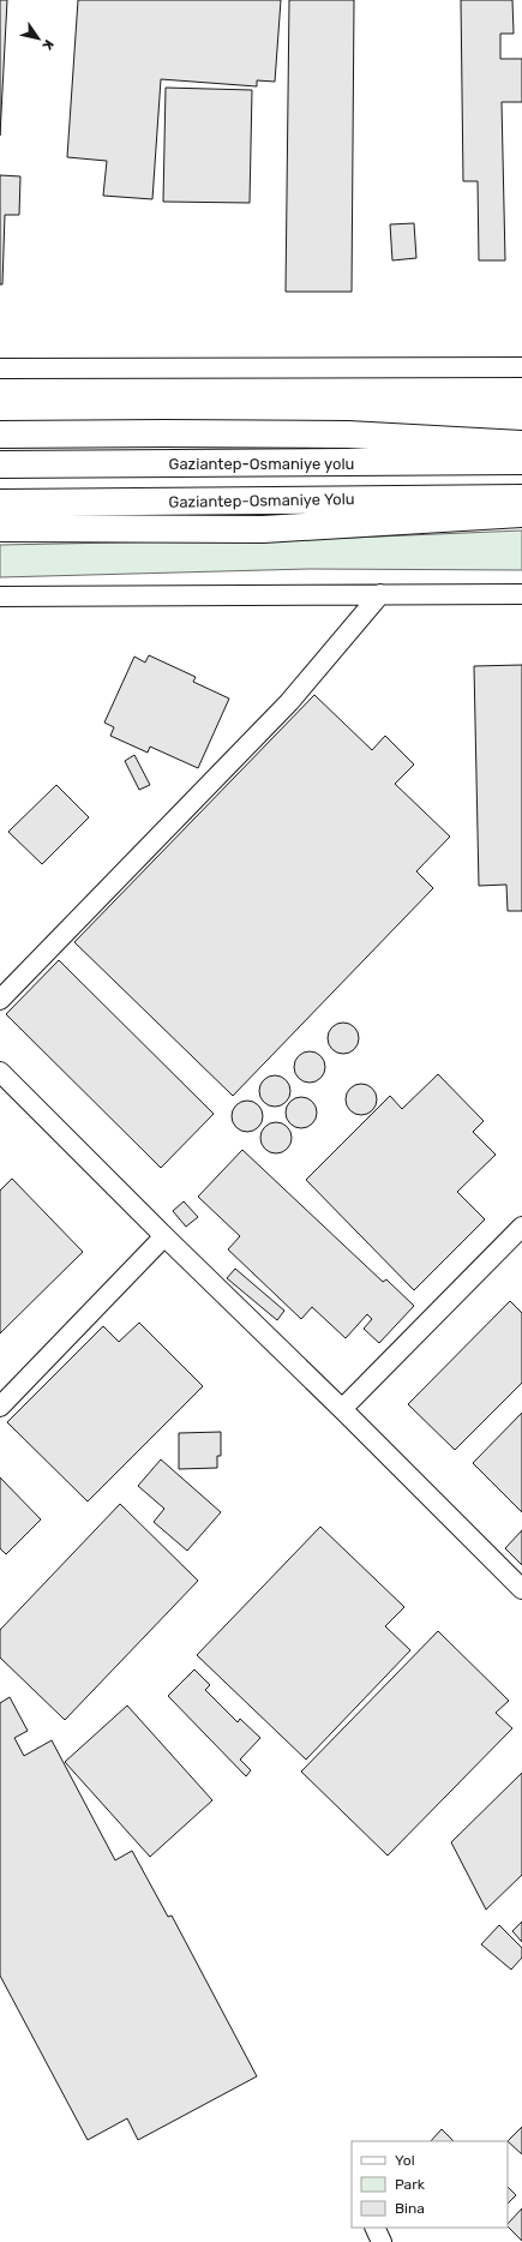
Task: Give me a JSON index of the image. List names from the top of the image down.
{
  "streets": {
    "highway": ["Gaziantep-Osmaniye yolu", "Gaziantep-Osmaniye Yolu"]
  },
  "legend": ["Yol", "Park", "Bina"],
  "north": "bottom right"
}
